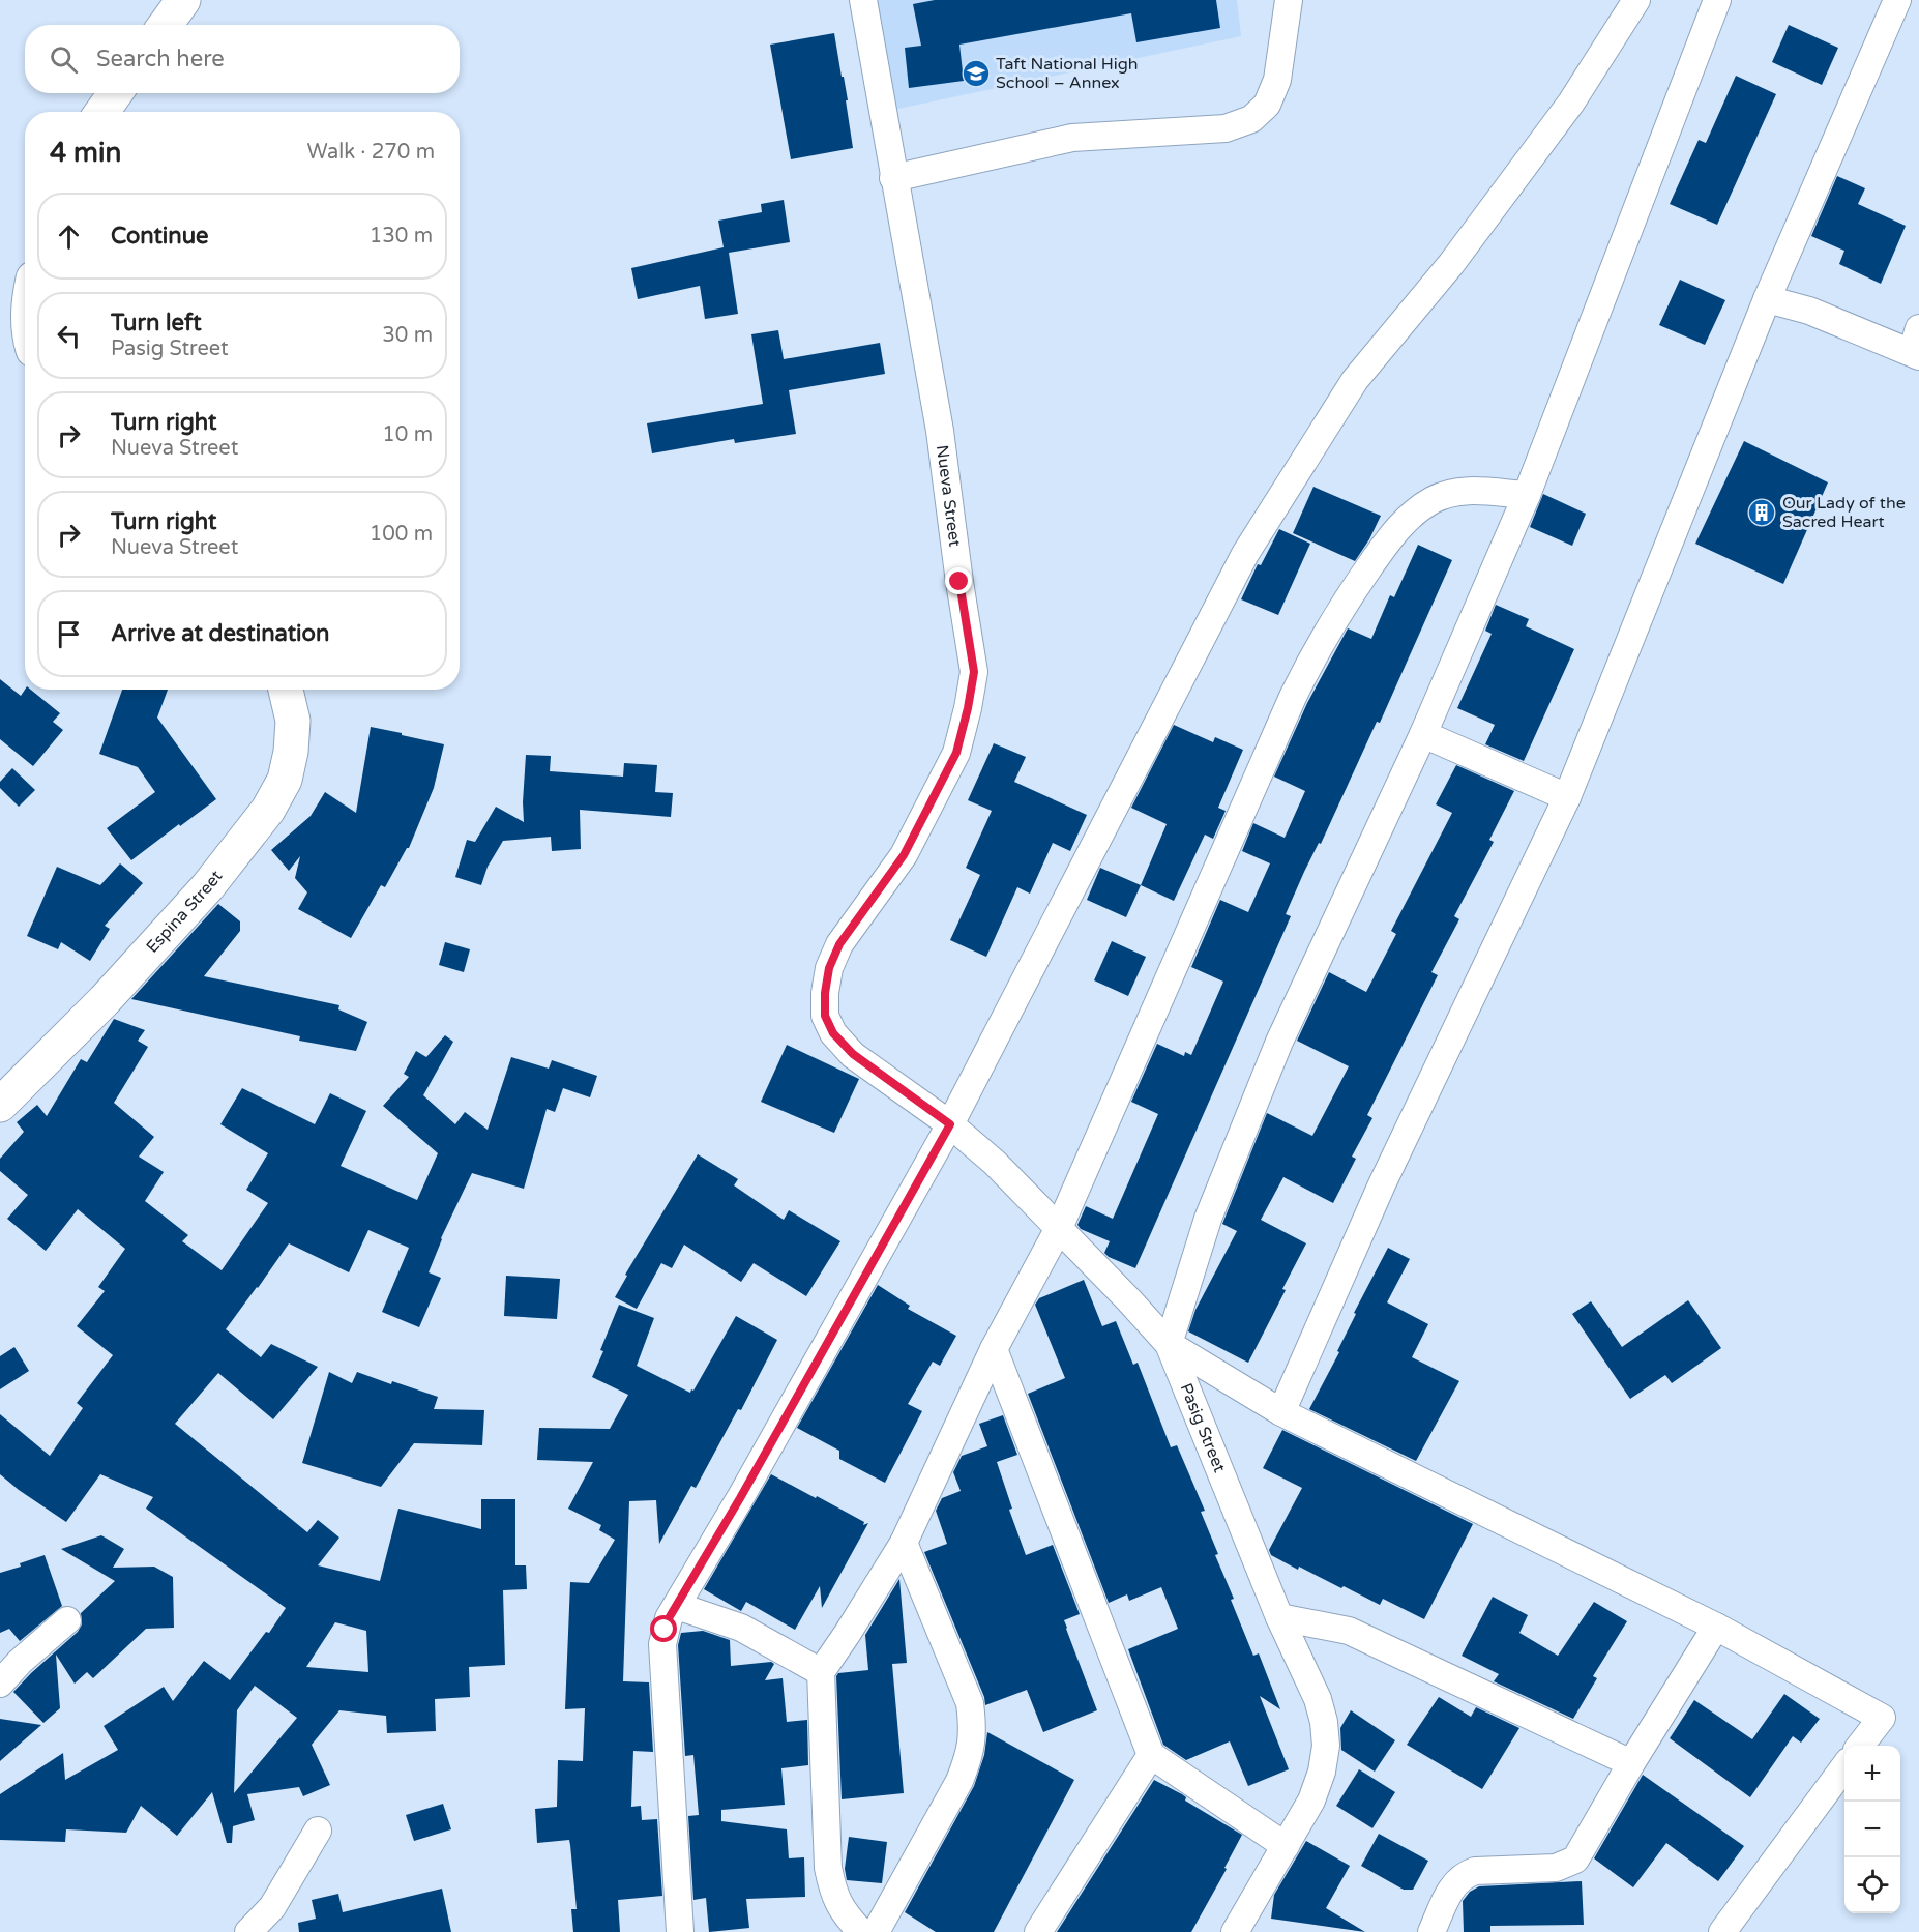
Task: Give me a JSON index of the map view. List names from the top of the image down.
{
  "streets": {
    "main road": ["Espina Street"],
    "street": ["Nueva Street", "Pasig Street"]
  },
  "crossings": [
    ["Nueva Street", "Pasig Street"]
  ],
  "places": {
    "school or university": ["Taft National High School – Annex"],
    "building": ["Our Lady of the Sacred Heart"]
  },
  "page": {
    "search": "Search here",
    "heading": ["4 min", "Walk · 270 m"],
    "list": [
      ["Continue", "130 m"],
      ["Turn left", "Pasig Street", "30 m"],
      ["Turn right", "Nueva Street", "10 m"],
      ["Turn right", "Nueva Street", "100 m"],
      "Arrive at destination"
    ],
    "map_buttons": ["+", "−"]
  }
}
